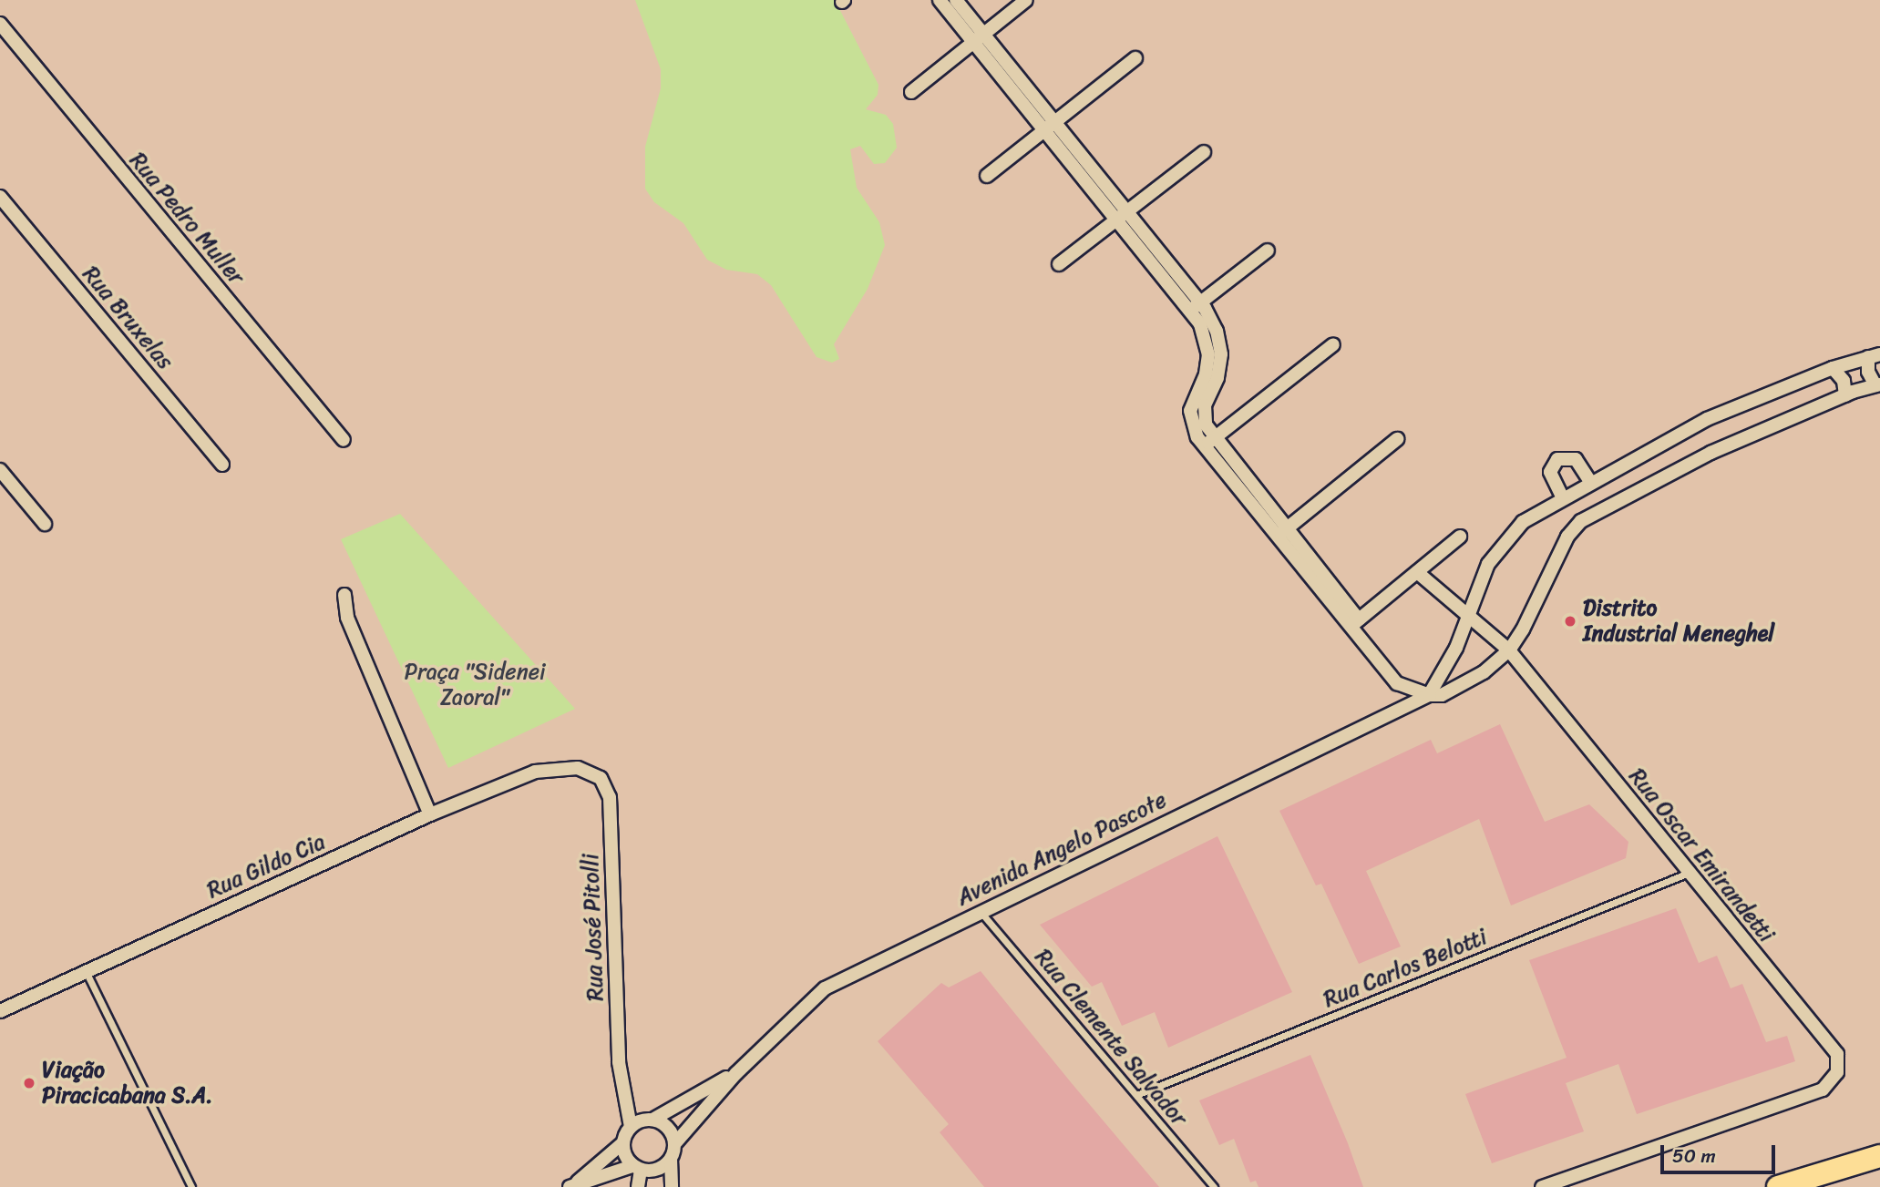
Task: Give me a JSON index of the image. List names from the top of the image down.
{
  "streets": {
    "street": [
      "Rua Pedro Muller",
      "Rua Bruxelas",
      "Avenida Angelo Pascote",
      "Rua Oscar Emirandetti",
      "Rua Gildo Cia",
      "Rua José Pitolli"
    ],
    "lane": ["Rua Carlos Belotti", "Rua Clemente Salvador"]
  },
  "crossings": [
    ["Avenida Angelo Pascote", "Rua Oscar Emirandetti"],
    ["Avenida Angelo Pascote", "Rua José Pitolli"],
    ["Avenida Angelo Pascote", "Rua Clemente Salvador"],
    ["Rua Oscar Emirandetti", "Rua Carlos Belotti"],
    ["Rua Gildo Cia", "Rua José Pitolli"],
    ["Rua Carlos Belotti", "Rua Clemente Salvador"]
  ],
  "parks": ["Praça \"Sidenei Zaoral\""],
  "places": ["Distrito Industrial Meneghel", "Viação Piracicabana S.A."],
  "scale_bar": "50 m"
}
